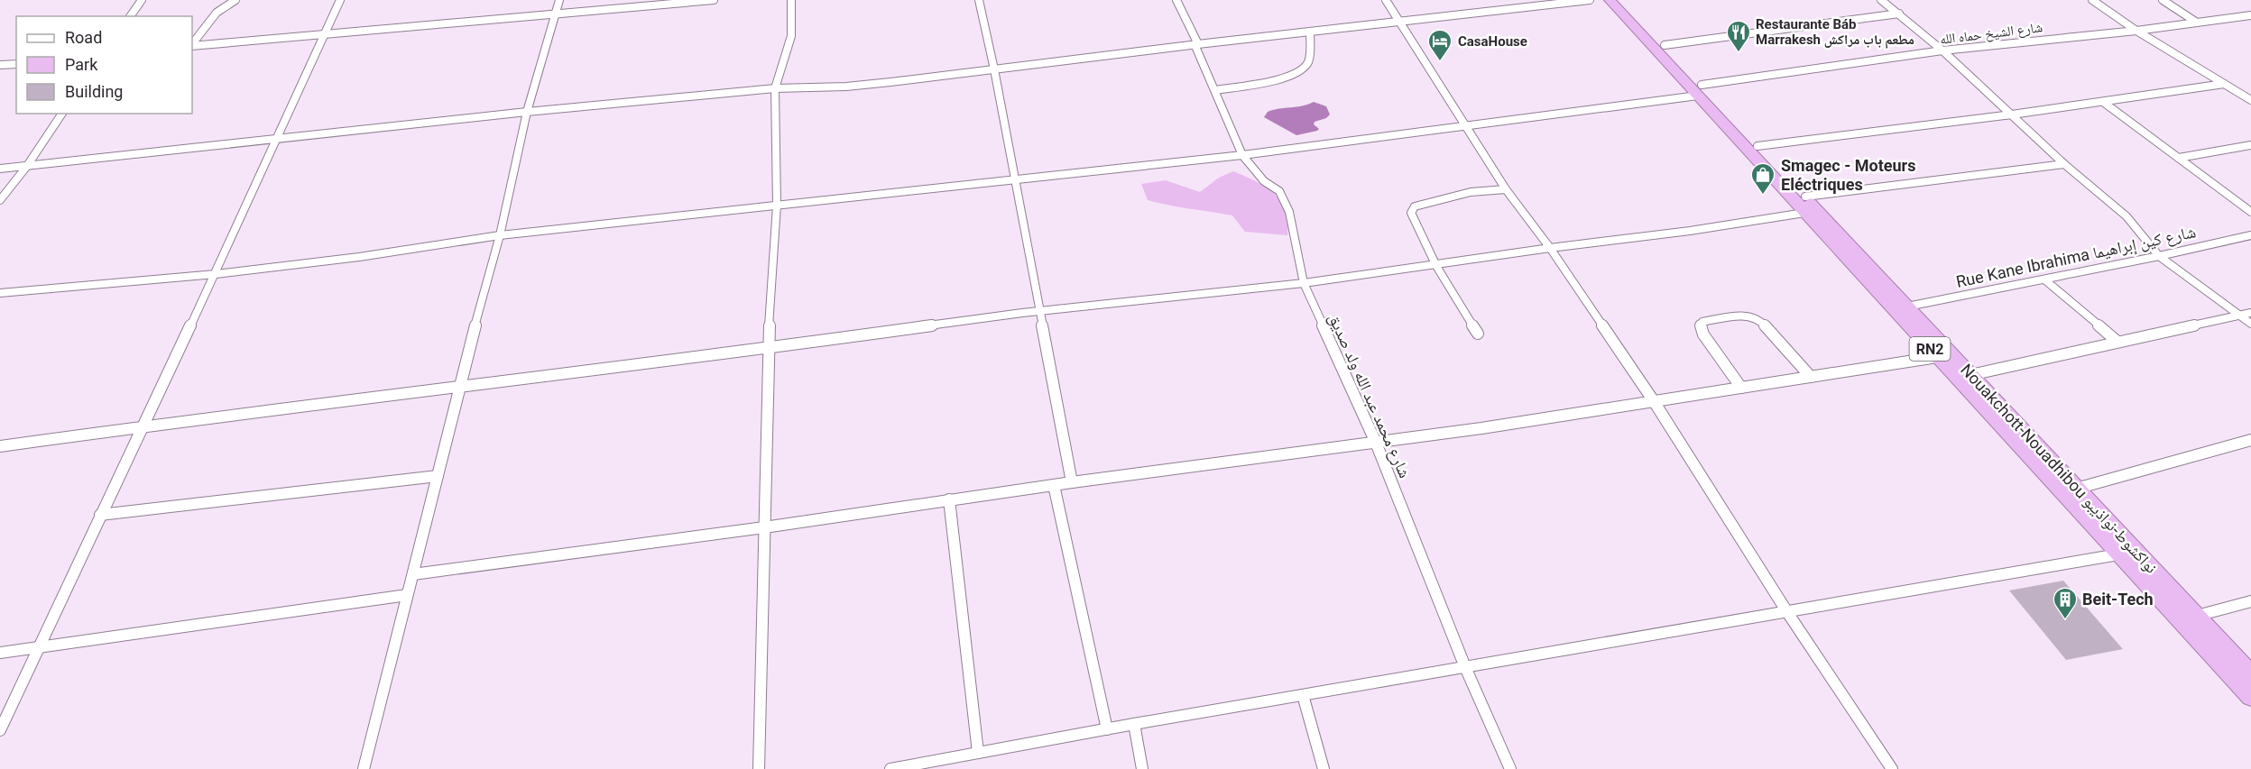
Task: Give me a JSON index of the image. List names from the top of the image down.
{
  "streets": {
    "highway": ["RN2", "Nouakchott-Nouadhibou نواكشوط-نواذيبو"],
    "street": ["شارع الشيخ حماه الله", "Rue Kane Ibrahima شارع كين إبراهيما", "شارع محمد عبد الله ولد صديق"]
  },
  "crossings": [
    ["شارع الشيخ حماه الله", "شارع محمد عبد الله ولد صديق"],
    ["شارع الشيخ حماه الله", "Nouakchott-Nouadhibou نواكشوط-نواذيبو"],
    ["Rue Kane Ibrahima شارع كين إبراهيما", "Nouakchott-Nouadhibou نواكشوط-نواذيبو"]
  ],
  "places": {
    "restaurant": ["Restaurante Báb Marrakesh مطعم باب مراكش"],
    "hotel": ["CasaHouse"],
    "shop": ["Smagec - Moteurs Eléctriques"],
    "building": ["Beit-Tech"]
  },
  "legend": ["Road", "Park", "Building"]
}
